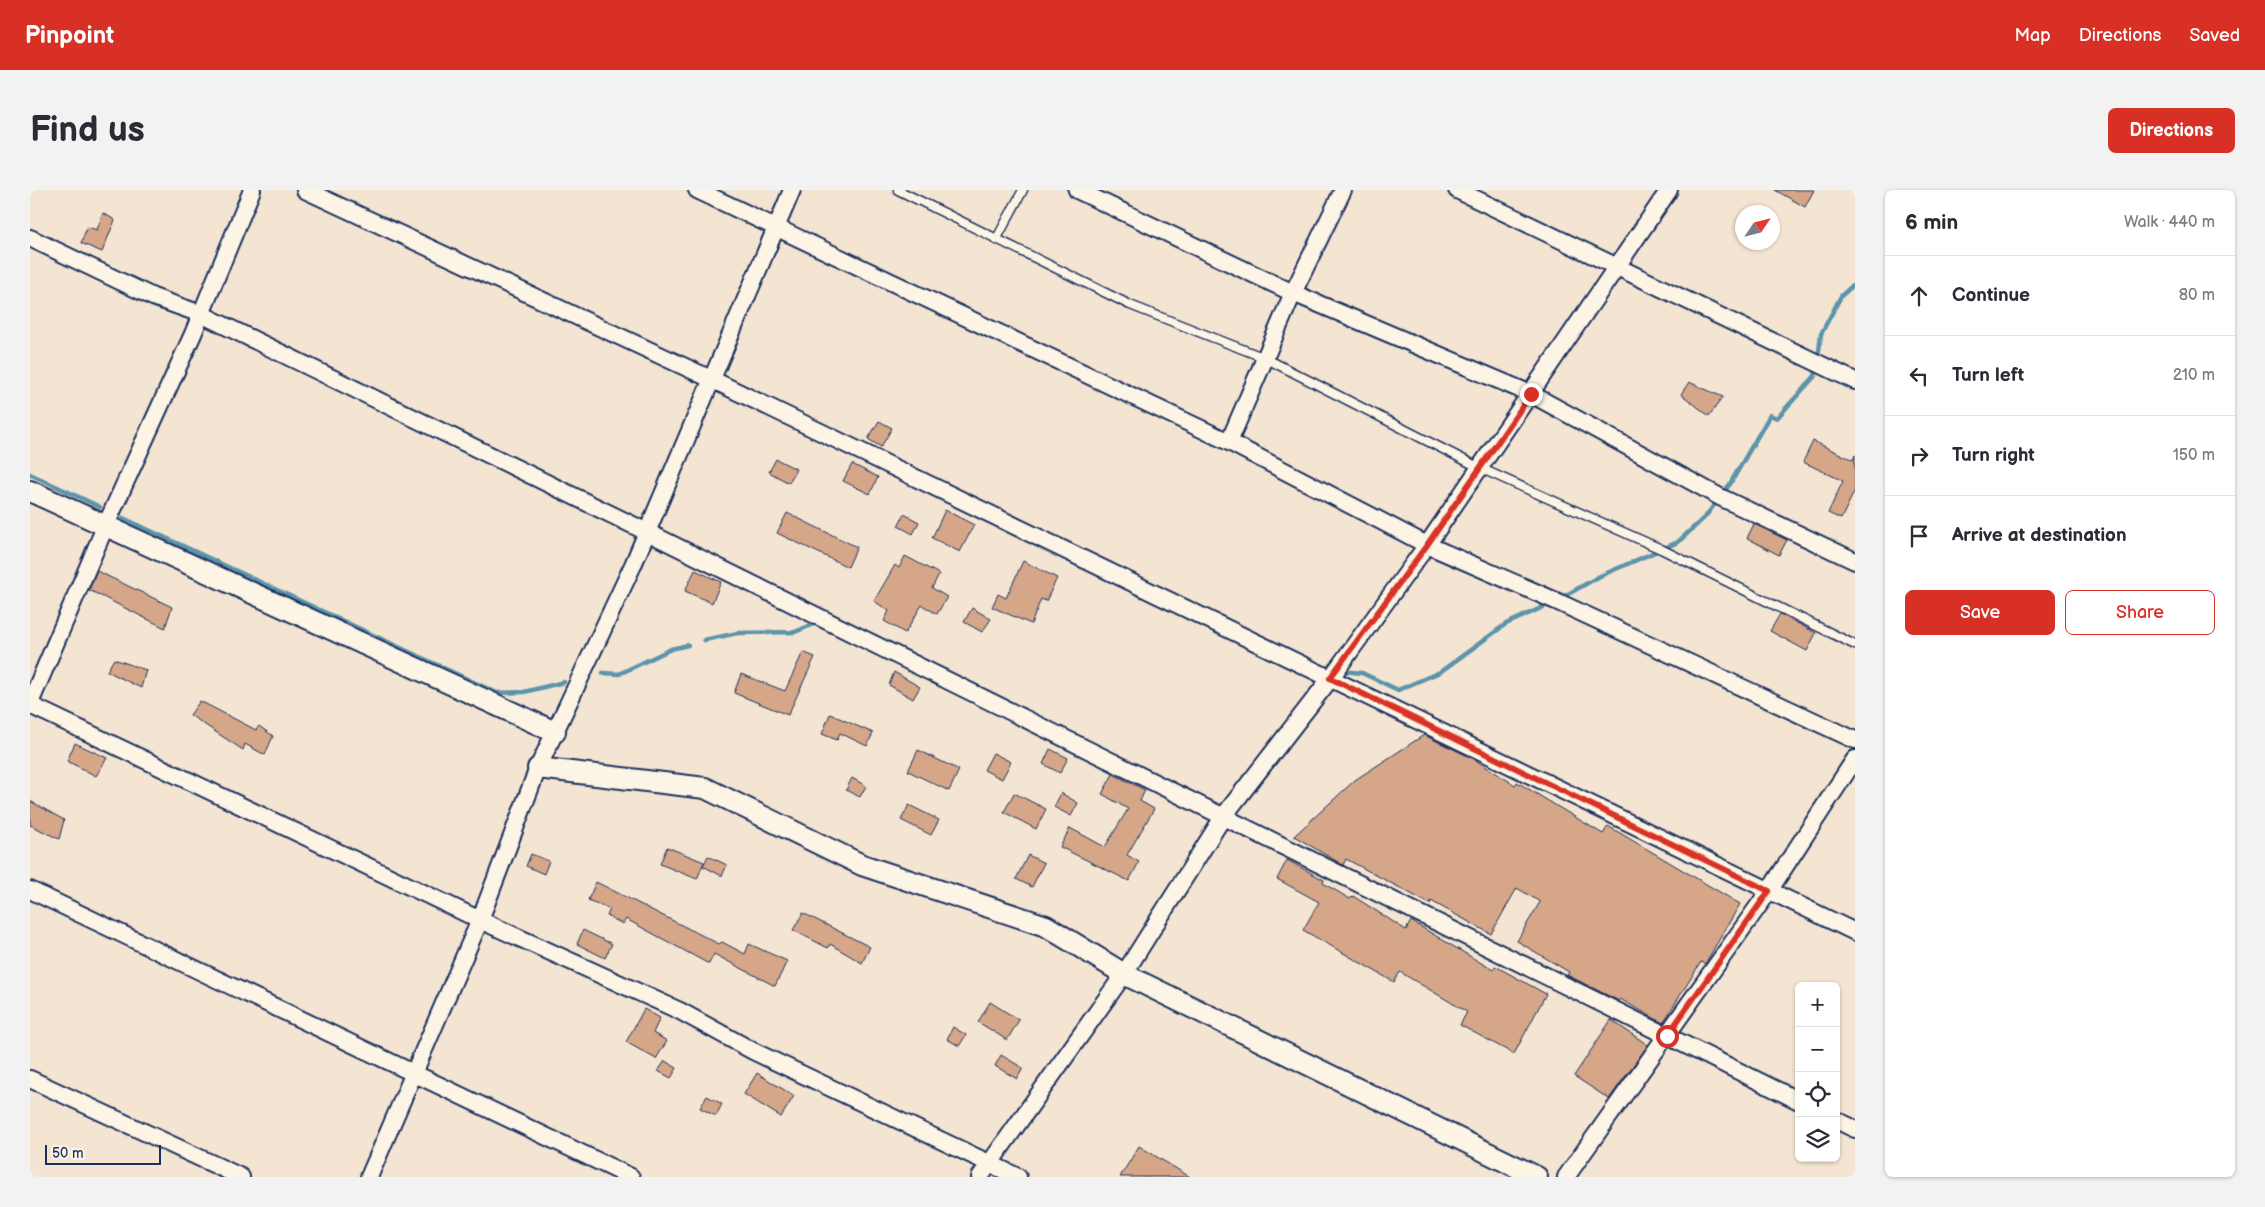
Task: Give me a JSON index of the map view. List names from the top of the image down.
{
  "scale_bar": "50 m",
  "north": "top right",
  "page": {
    "header": "Pinpoint",
    "nav": ["Map", "Directions", "Saved"],
    "buttons": [
      "Directions",
      ["Save", "Share"]
    ],
    "title": "Find us",
    "heading": ["6 min", "Walk · 440 m"],
    "list": [
      ["Continue", "80 m"],
      ["Turn left", "210 m"],
      ["Turn right", "150 m"],
      "Arrive at destination"
    ],
    "map_buttons": ["+", "−"],
    "scale": "50 m"
  }
}
